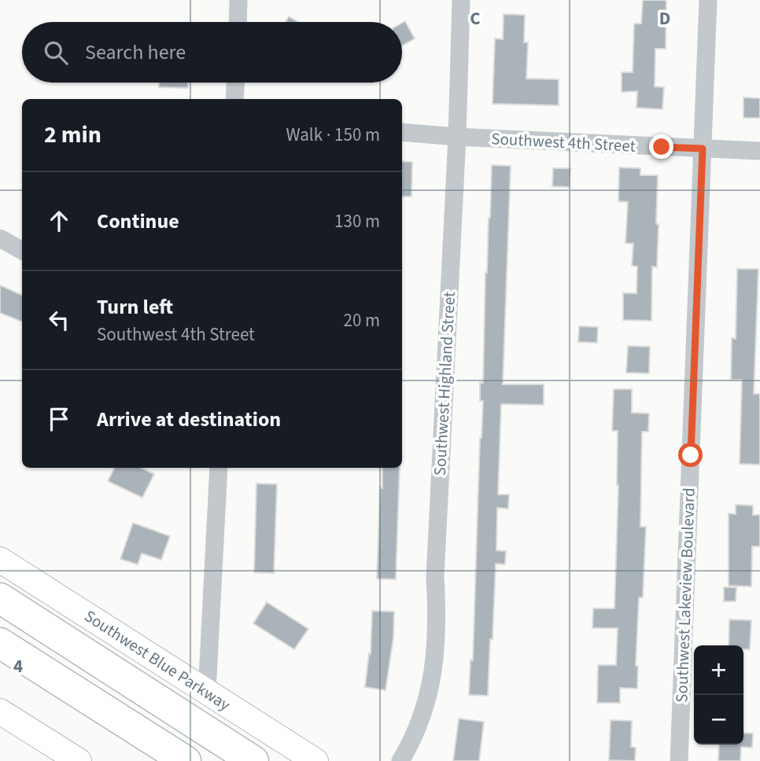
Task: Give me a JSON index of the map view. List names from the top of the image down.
{
  "streets": {
    "street": [
      "Southwest 4th Street",
      "Southwest Highland Street",
      "Southwest Lakeview Boulevard",
      "Southwest Blue Parkway"
    ]
  },
  "crossings": [
    ["Southwest 4th Street", "Southwest Highland Street"],
    ["Southwest 4th Street", "Southwest Lakeview Boulevard"]
  ],
  "page": {
    "search": "Search here",
    "heading": ["2 min", "Walk · 150 m"],
    "list": [
      ["Continue", "130 m"],
      ["Turn left", "Southwest 4th Street", "20 m"],
      "Arrive at destination"
    ],
    "map_buttons": ["+", "−"]
  },
  "grid": {
    "columns": ["C", "D"],
    "rows": ["4"]
  }
}
